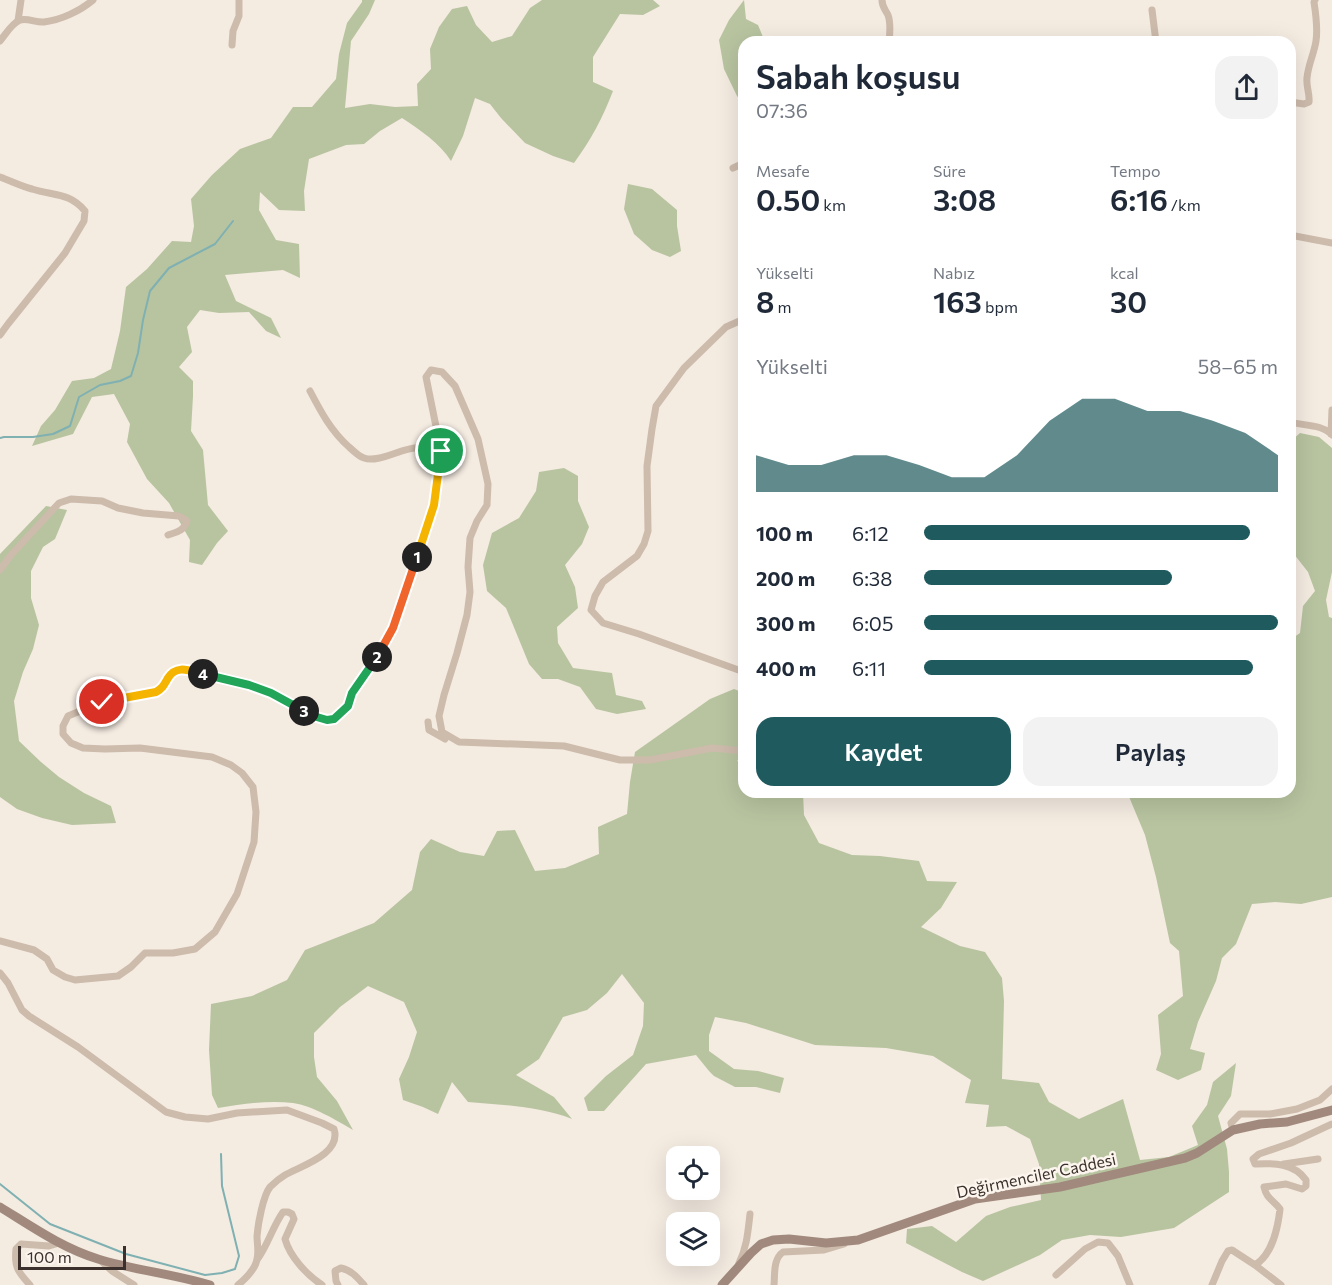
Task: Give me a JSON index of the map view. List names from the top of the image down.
{
  "streets": {
    "main road": ["Değirmenciler Caddesi"]
  },
  "scale_bar": "100 m",
  "page": {
    "heading": ["Sabah koşusu", "07:36"],
    "stats": [
      ["Mesafe", "0.50 km"],
      ["Süre", "3:08"],
      ["Tempo", "6:16 /km"],
      ["Yükselti", "8 m"],
      ["Nabız", "163 bpm"],
      ["kcal", "30"]
    ],
    "chart": ["Yükselti", "58–65 m"],
    "list": [
      {
        "name": "100 m",
        "note": "6:12"
      },
      {
        "name": "200 m",
        "note": "6:38"
      },
      {
        "name": "300 m",
        "note": "6:05"
      },
      {
        "name": "400 m",
        "note": "6:11"
      }
    ],
    "pins": [
      "1",
      "2",
      "4",
      "3"
    ],
    "buttons": ["Kaydet", "Paylaş"],
    "scale": "100 m"
  }
}
